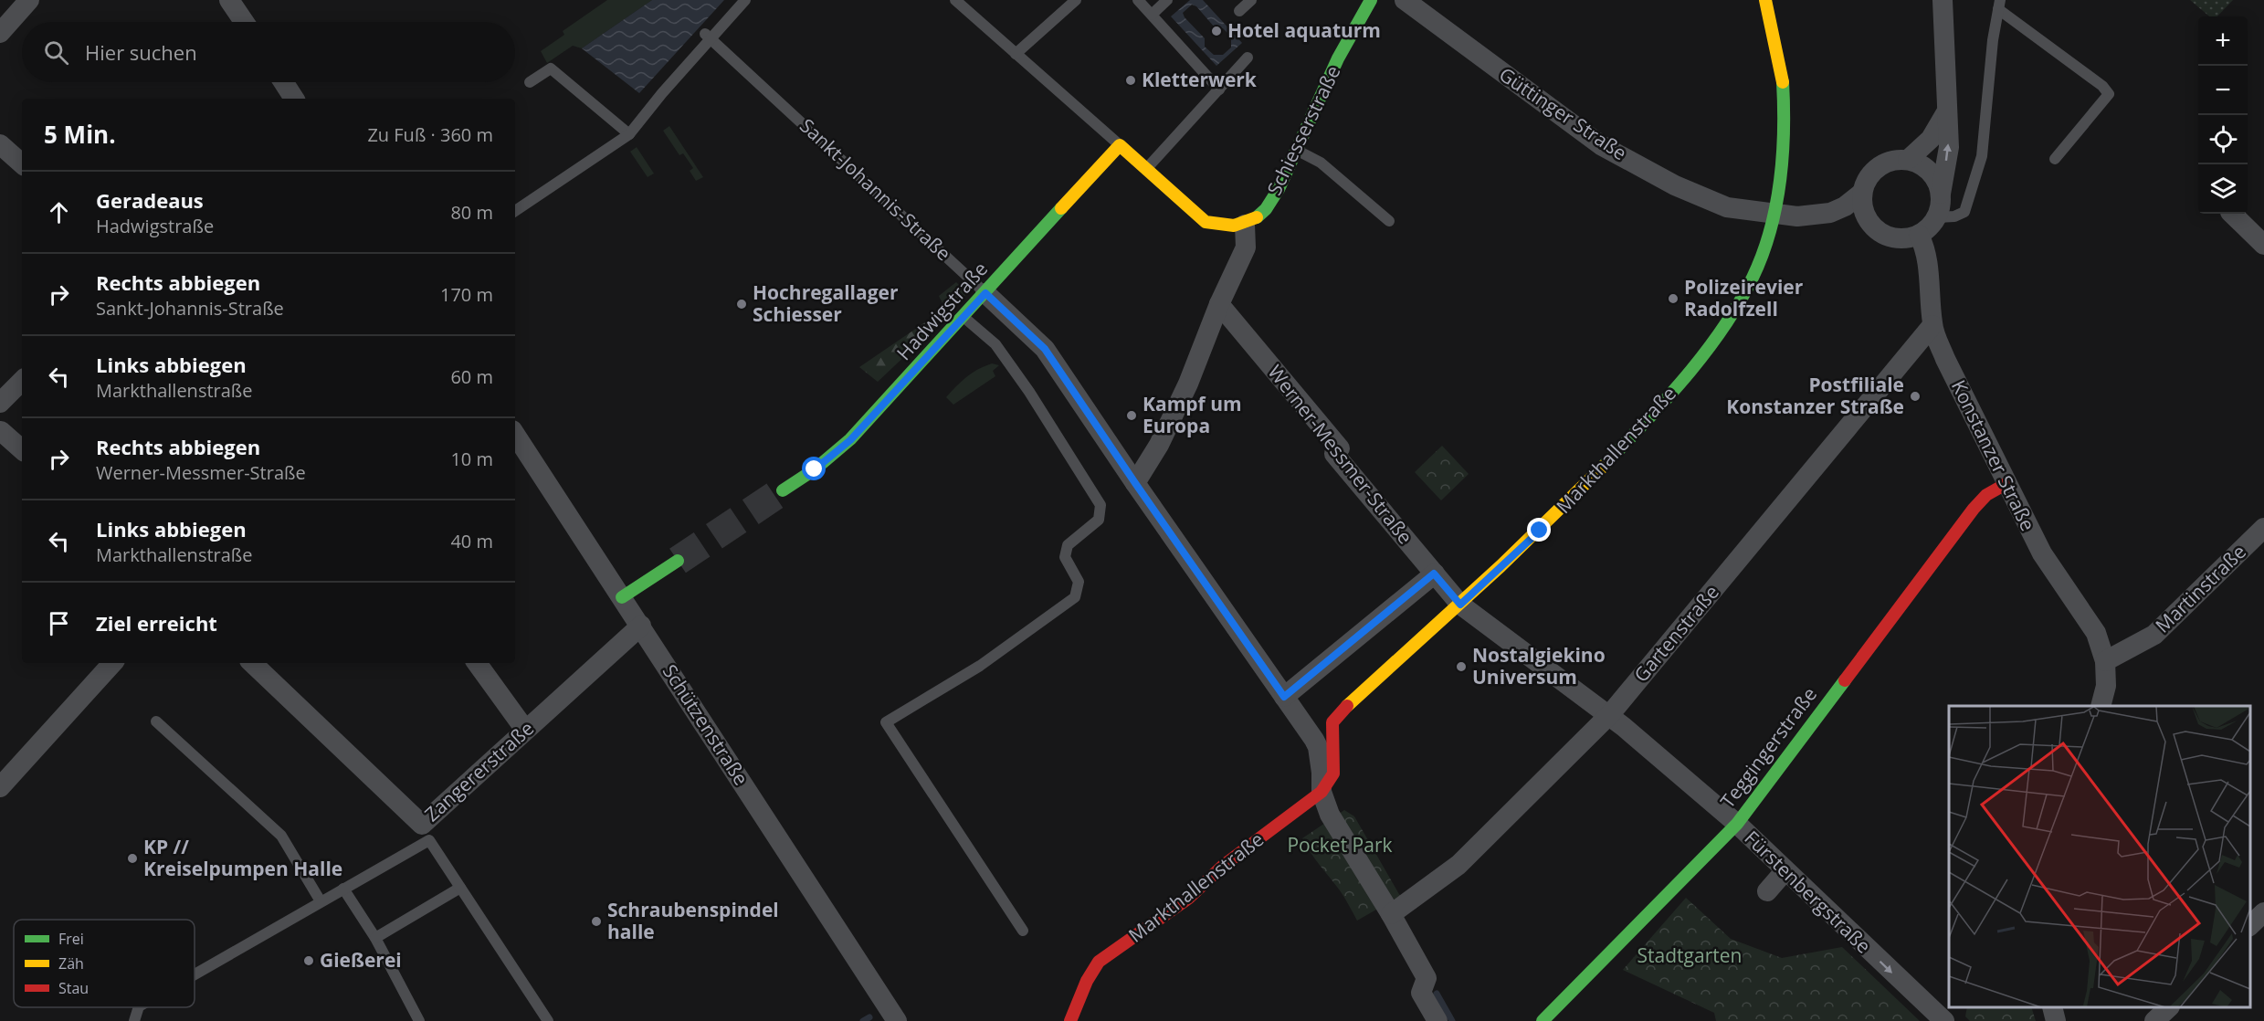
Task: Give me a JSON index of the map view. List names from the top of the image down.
{
  "streets": {
    "street": [
      "Güttinger Straße",
      "Schiesserstraße",
      "Sankt-Johannis-Straße",
      "Hadwigstraße",
      "Markthallenstraße",
      "Werner-Messmer-Straße",
      "Konstanzer Straße",
      "Martinstraße",
      "Gartenstraße",
      "Schützenstraße",
      "Teggingerstraße",
      "Zangererstraße",
      "Fürstenbergstraße"
    ]
  },
  "crossings": [
    ["Güttinger Straße", "Markthallenstraße"],
    ["Güttinger Straße", "Konstanzer Straße"],
    ["Sankt-Johannis-Straße", "Hadwigstraße"],
    ["Sankt-Johannis-Straße", "Markthallenstraße"],
    ["Sankt-Johannis-Straße", "Gartenstraße"],
    ["Markthallenstraße", "Werner-Messmer-Straße"],
    ["Markthallenstraße", "Fürstenbergstraße"],
    ["Werner-Messmer-Straße", "Fürstenbergstraße"],
    ["Konstanzer Straße", "Martinstraße"],
    ["Konstanzer Straße", "Gartenstraße"],
    ["Konstanzer Straße", "Teggingerstraße"],
    ["Gartenstraße", "Fürstenbergstraße"],
    ["Schützenstraße", "Zangererstraße"],
    ["Teggingerstraße", "Fürstenbergstraße"]
  ],
  "parks": ["Pocket Park", "Stadtgarten"],
  "places": [
    "Hotel aquaturm",
    "Kletterwerk",
    "Polizeirevier Radolfzell",
    "Hochregallager Schiesser",
    "Postfiliale Konstanzer Straße",
    "Kampf um Europa",
    "Nostalgiekino Universum",
    "KP // Kreiselpumpen Halle",
    "Schraubenspindel halle",
    "Gießerei"
  ],
  "legend": ["Frei", "Zäh", "Stau"],
  "page": {
    "map_buttons": ["+", "−"],
    "search": "Hier suchen",
    "heading": ["5 Min.", "Zu Fuß · 360 m"],
    "list": [
      ["Geradeaus", "Hadwigstraße", "80 m"],
      ["Rechts abbiegen", "Sankt-Johannis-Straße", "170 m"],
      ["Links abbiegen", "Markthallenstraße", "60 m"],
      ["Rechts abbiegen", "Werner-Messmer-Straße", "10 m"],
      ["Links abbiegen", "Markthallenstraße", "40 m"],
      "Ziel erreicht"
    ]
  }
}
